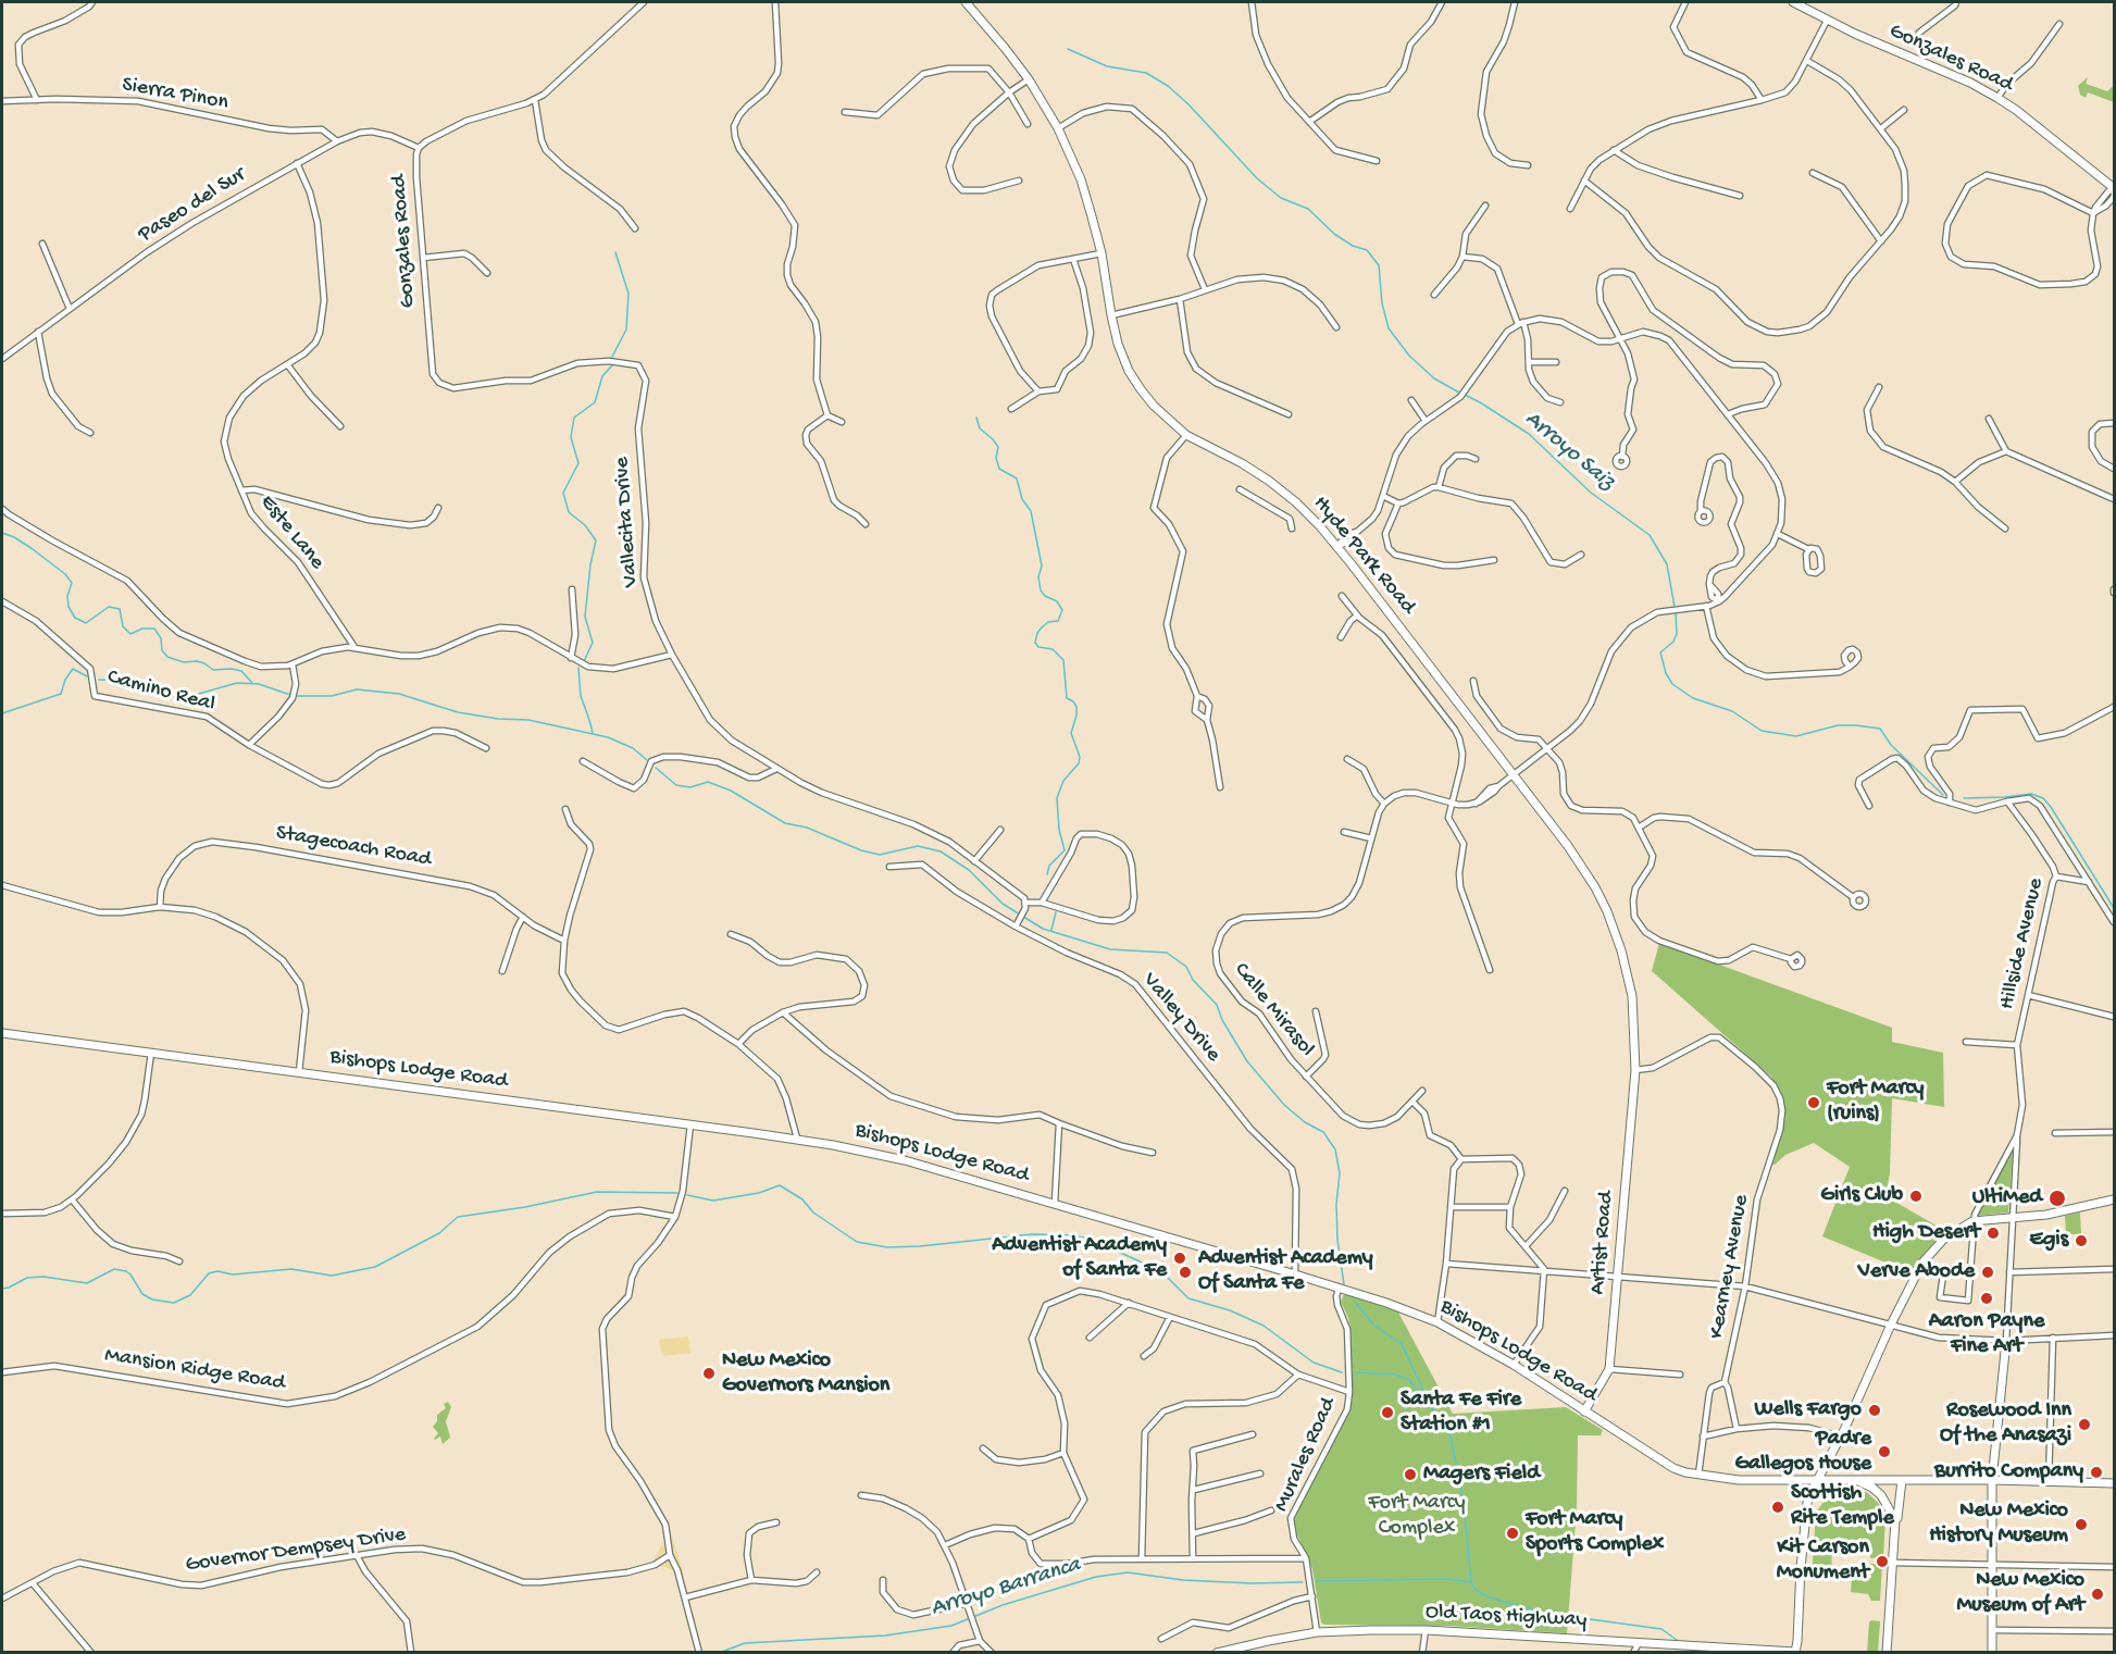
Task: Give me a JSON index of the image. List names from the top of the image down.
{
  "streets": {
    "street": [
      "Gonzales Road",
      "Sierra Pinon",
      "Paseo del Sur",
      "Vallecita Drive",
      "Este Lane",
      "Hyde Park Road",
      "Camino Real",
      "Stagecoach Road",
      "Hillside Avenue",
      "Calle Mirasol",
      "Valley Drive",
      "Bishops Lodge Road",
      "Artist Road",
      "Kearney Avenue",
      "Mansion Ridge Road",
      "Murales Road",
      "Governor Dempsey Drive",
      "Old Taos Highway"
    ]
  },
  "crossings": [
    ["Gonzales Road", "Paseo del Sur"],
    ["Gonzales Road", "Vallecita Drive"],
    ["Sierra Pinon", "Paseo del Sur"],
    ["Paseo del Sur", "Este Lane"],
    ["Hyde Park Road", "Artist Road"],
    ["Hyde Park Road", "Kearney Avenue"],
    ["Valley Drive", "Bishops Lodge Road"],
    ["Bishops Lodge Road", "Artist Road"],
    ["Bishops Lodge Road", "Murales Road"],
    ["Artist Road", "Kearney Avenue"],
    ["Murales Road", "Old Taos Highway"]
  ],
  "water": ["Arroyo Saiz", "Arroyo Barranca"],
  "parks": ["Fort Marcy Complex"],
  "places": [
    "Fort Marcy (ruins)",
    "Girls Club",
    "UltiMed",
    "High Desert",
    "Egis",
    "Adventist Academy of Santa Fe",
    "Adventist Academy Of Santa Fe",
    "Verve Abode",
    "Aaron Payne Fine Art",
    "New Mexico Governors Mansion",
    "Wells Fargo",
    "Santa Fe Fire Station #1",
    "Rosewood Inn Of the Anasazi",
    "Padre Gallegos House",
    "Burrito Company",
    "Magers Field",
    "Scottish Rite Temple",
    "New Mexico History Museum",
    "Fort Marcy Sports Complex",
    "Kit Carson Monument",
    "New Mexico Museum of Art"
  ]
}
